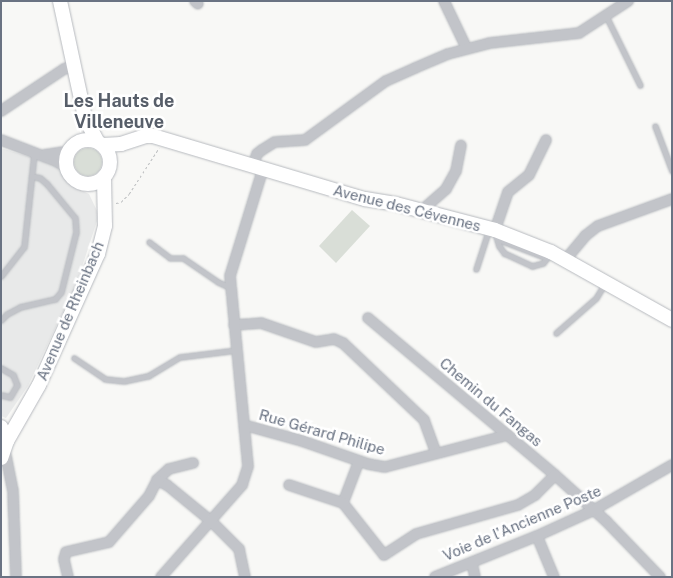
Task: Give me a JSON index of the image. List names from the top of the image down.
{
  "streets": {
    "street": [
      "Avenue des Cévennes",
      "Avenue de Rheinbach",
      "Chemin du Fangas",
      "Rue Gérard Philipe",
      "Voie de l'Ancienne Poste"
    ]
  },
  "crossings": [
    ["Avenue des Cévennes", "Avenue de Rheinbach"],
    ["Chemin du Fangas", "Rue Gérard Philipe"],
    ["Chemin du Fangas", "Voie de l'Ancienne Poste"]
  ],
  "districts": ["Les Hauts de Villeneuve"]
}
